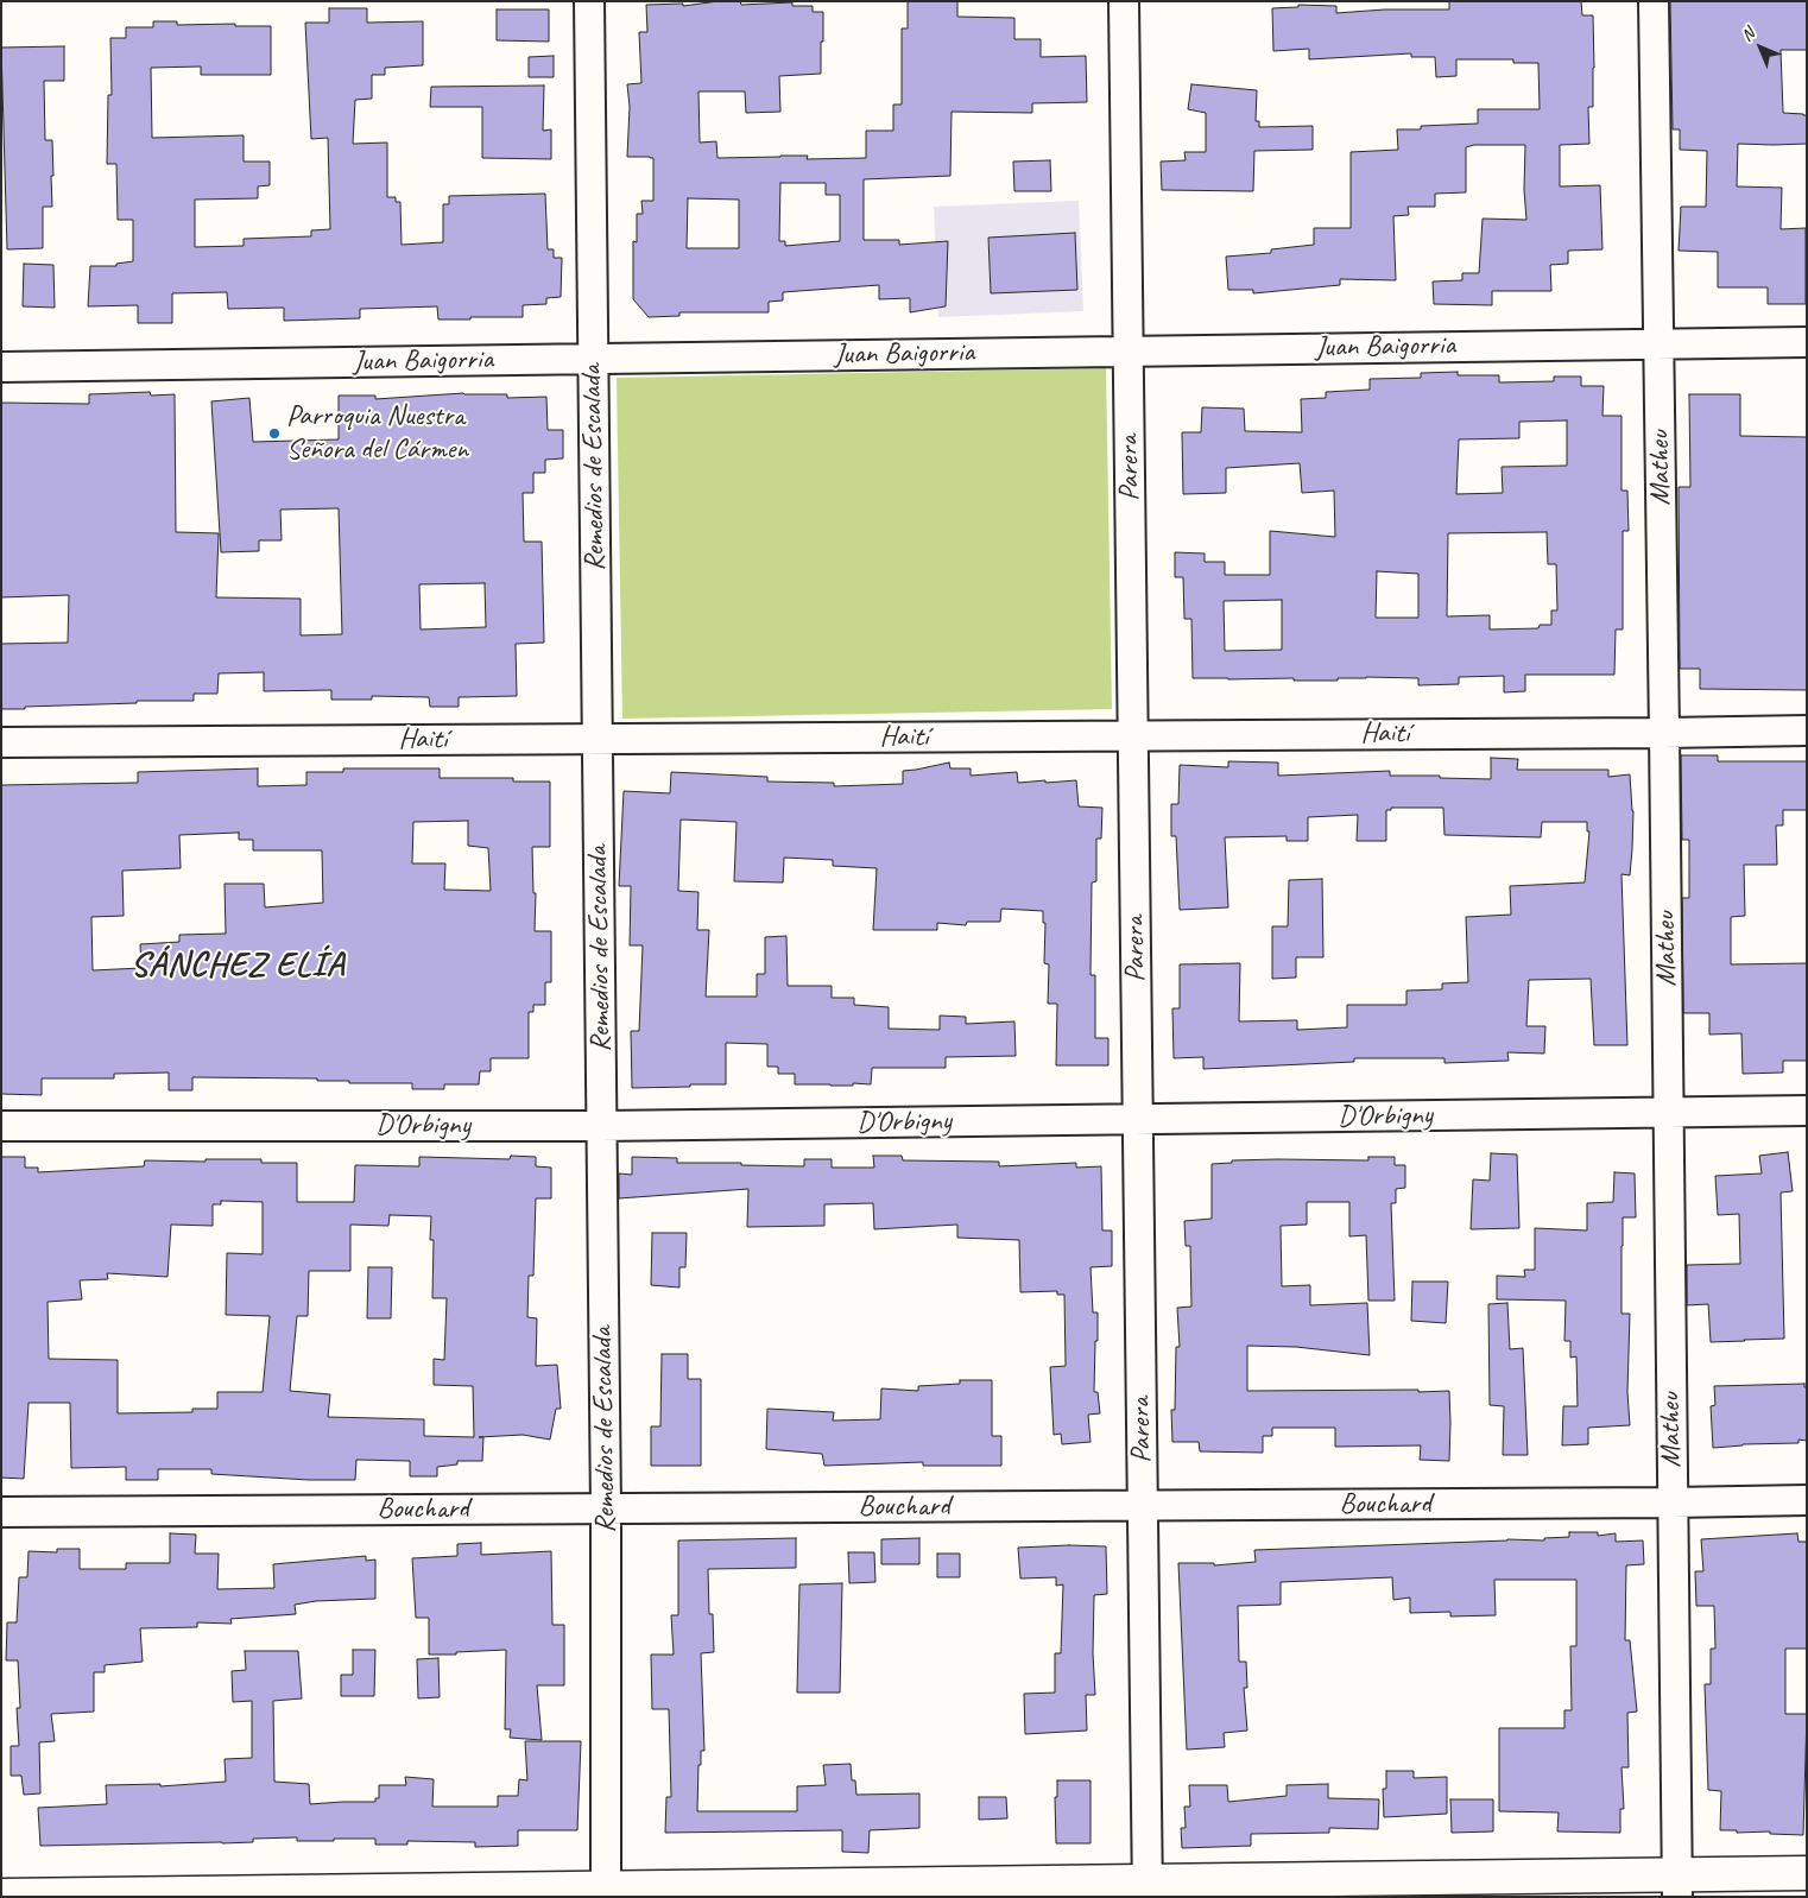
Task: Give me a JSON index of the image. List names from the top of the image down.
{
  "streets": {
    "street": [
      "Juan Baigorria",
      "Remedios de Escalada",
      "Parera",
      "Matheu",
      "Haití",
      "D'Orbigny",
      "Bouchard"
    ]
  },
  "crossings": [
    ["Juan Baigorria", "Remedios de Escalada"],
    ["Juan Baigorria", "Parera"],
    ["Juan Baigorria", "Matheu"],
    ["Remedios de Escalada", "Haití"],
    ["Remedios de Escalada", "D'Orbigny"],
    ["Remedios de Escalada", "Bouchard"],
    ["Parera", "Haití"],
    ["Parera", "D'Orbigny"],
    ["Parera", "Bouchard"],
    ["Matheu", "Haití"],
    ["Matheu", "D'Orbigny"],
    ["Matheu", "Bouchard"]
  ],
  "districts": ["SÁNCHEZ ELÍA"],
  "places": ["Parroquia Nuestra Señora del Cármen"],
  "north": "top left"
}
